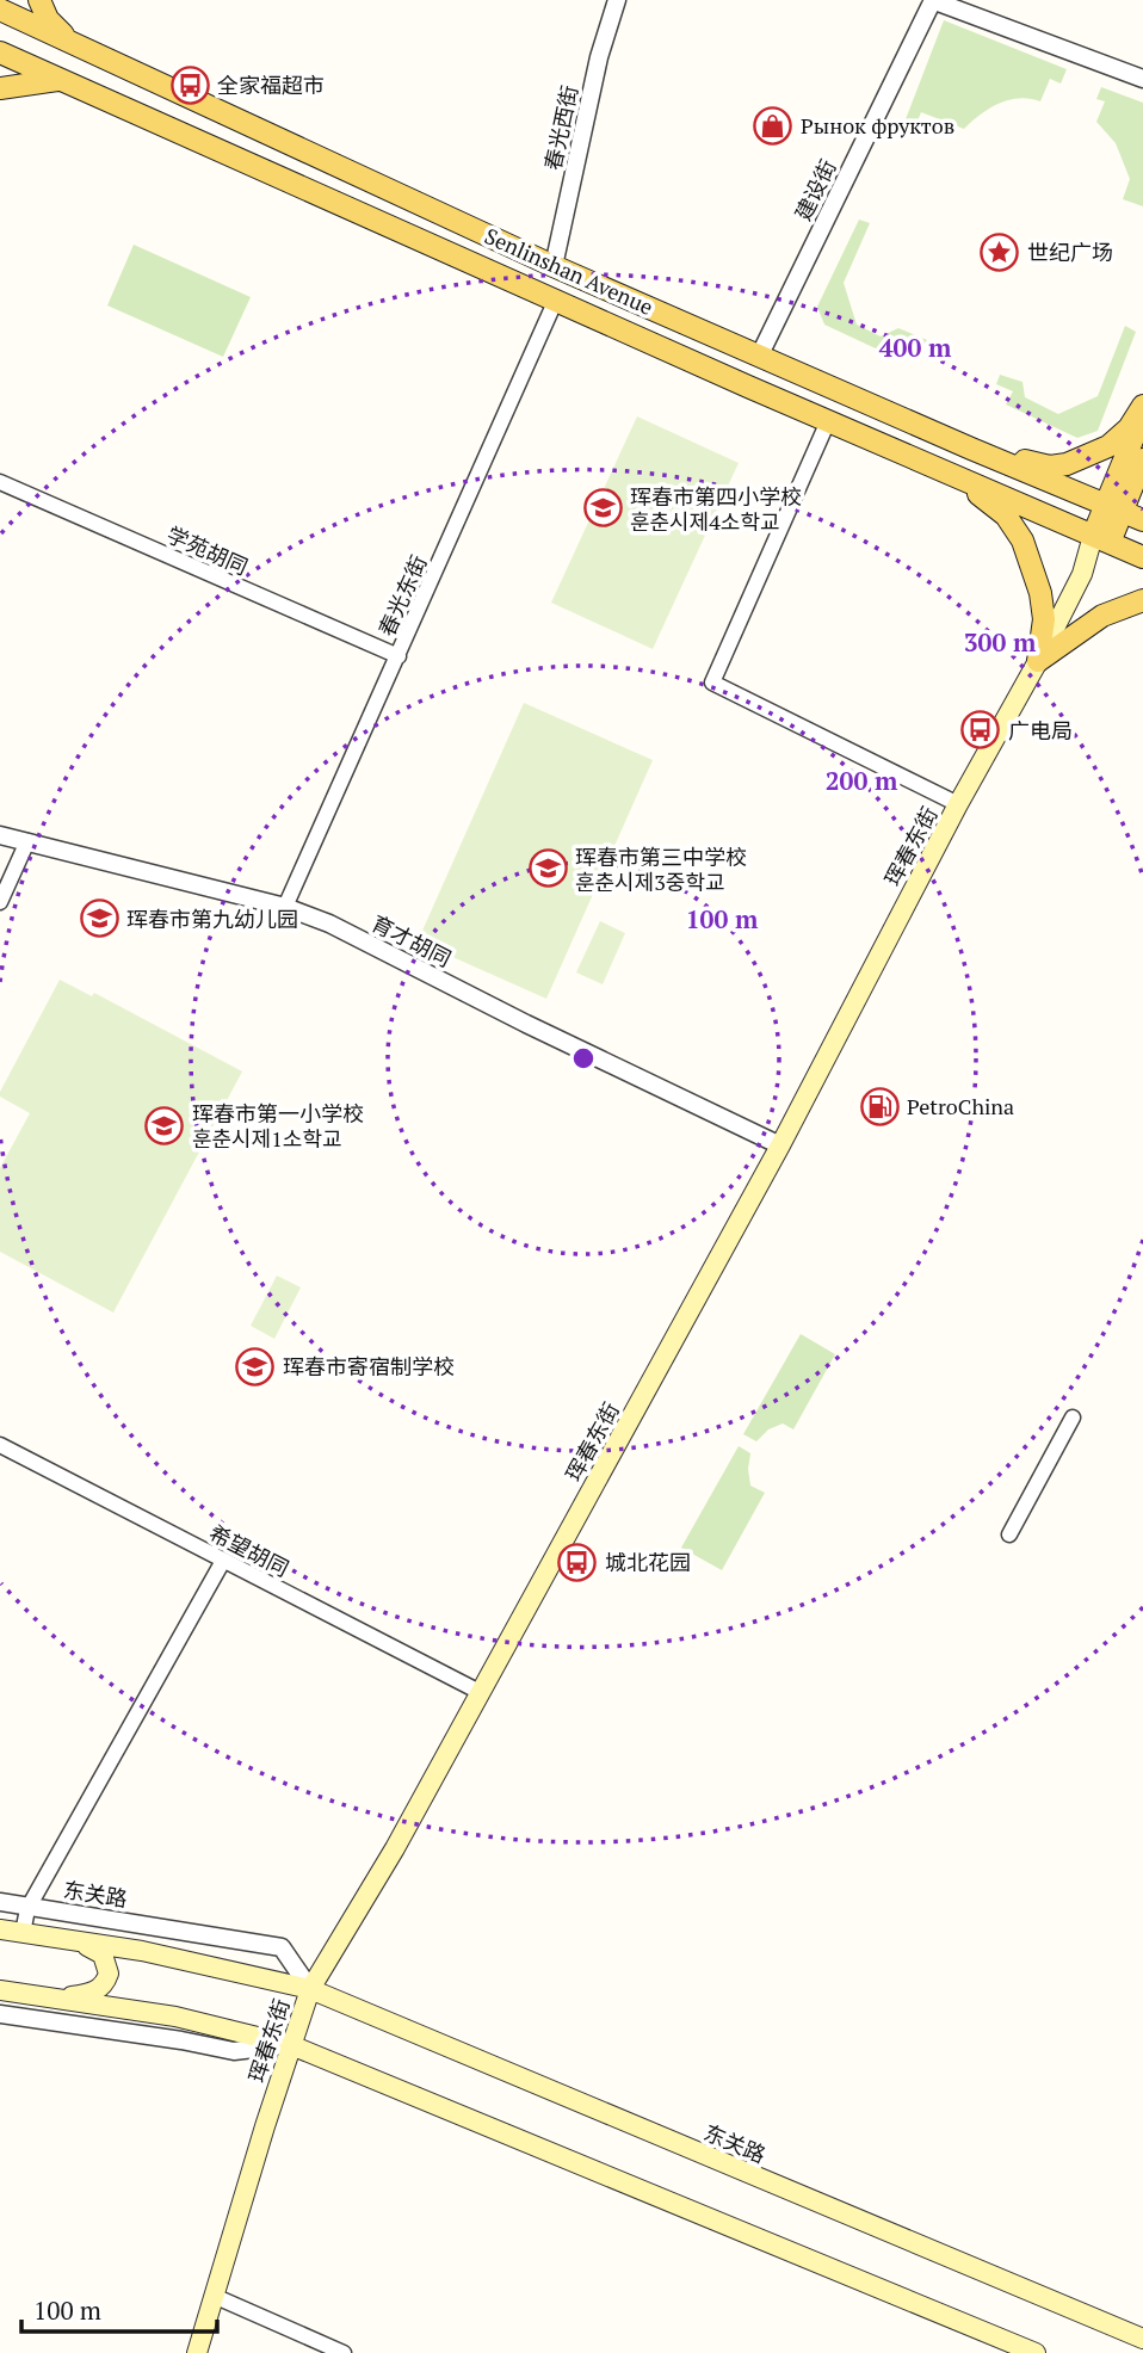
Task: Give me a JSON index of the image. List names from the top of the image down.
{
  "streets": {
    "main road": ["Senlinshan Avenue", "珲春东街", "东关路"],
    "street": [
      "春光西街",
      "建设街",
      "学苑胡同",
      "春光东街",
      "育才胡同",
      "希望胡同"
    ]
  },
  "crossings": [
    ["春光西街", "Senlinshan Avenue"],
    ["建设街", "Senlinshan Avenue"],
    ["Senlinshan Avenue", "春光东街"],
    ["Senlinshan Avenue", "珲春东街"],
    ["学苑胡同", "春光东街"],
    ["春光东街", "育才胡同"],
    ["珲春东街", "育才胡同"],
    ["珲春东街", "希望胡同"],
    ["珲春东街", "东关路"]
  ],
  "places": {
    "bus stop": ["全家福超市", "广电局", "城北花园"],
    "shop": ["Рынок фруктов"],
    "place": ["世纪广场"],
    "school or university": [
      "珲春市第四小学校 훈춘시제4소학교",
      "珲春市第三中学校 훈춘시제3중학교",
      "珲春市第九幼儿园",
      "珲春市第一小学校 훈춘시제1소학교",
      "珲春市寄宿制学校"
    ],
    "fuel station": ["PetroChina"]
  },
  "scale_bar": "100 m",
  "rings": [
    "400 m",
    "300 m",
    "200 m",
    "100 m"
  ]
}
